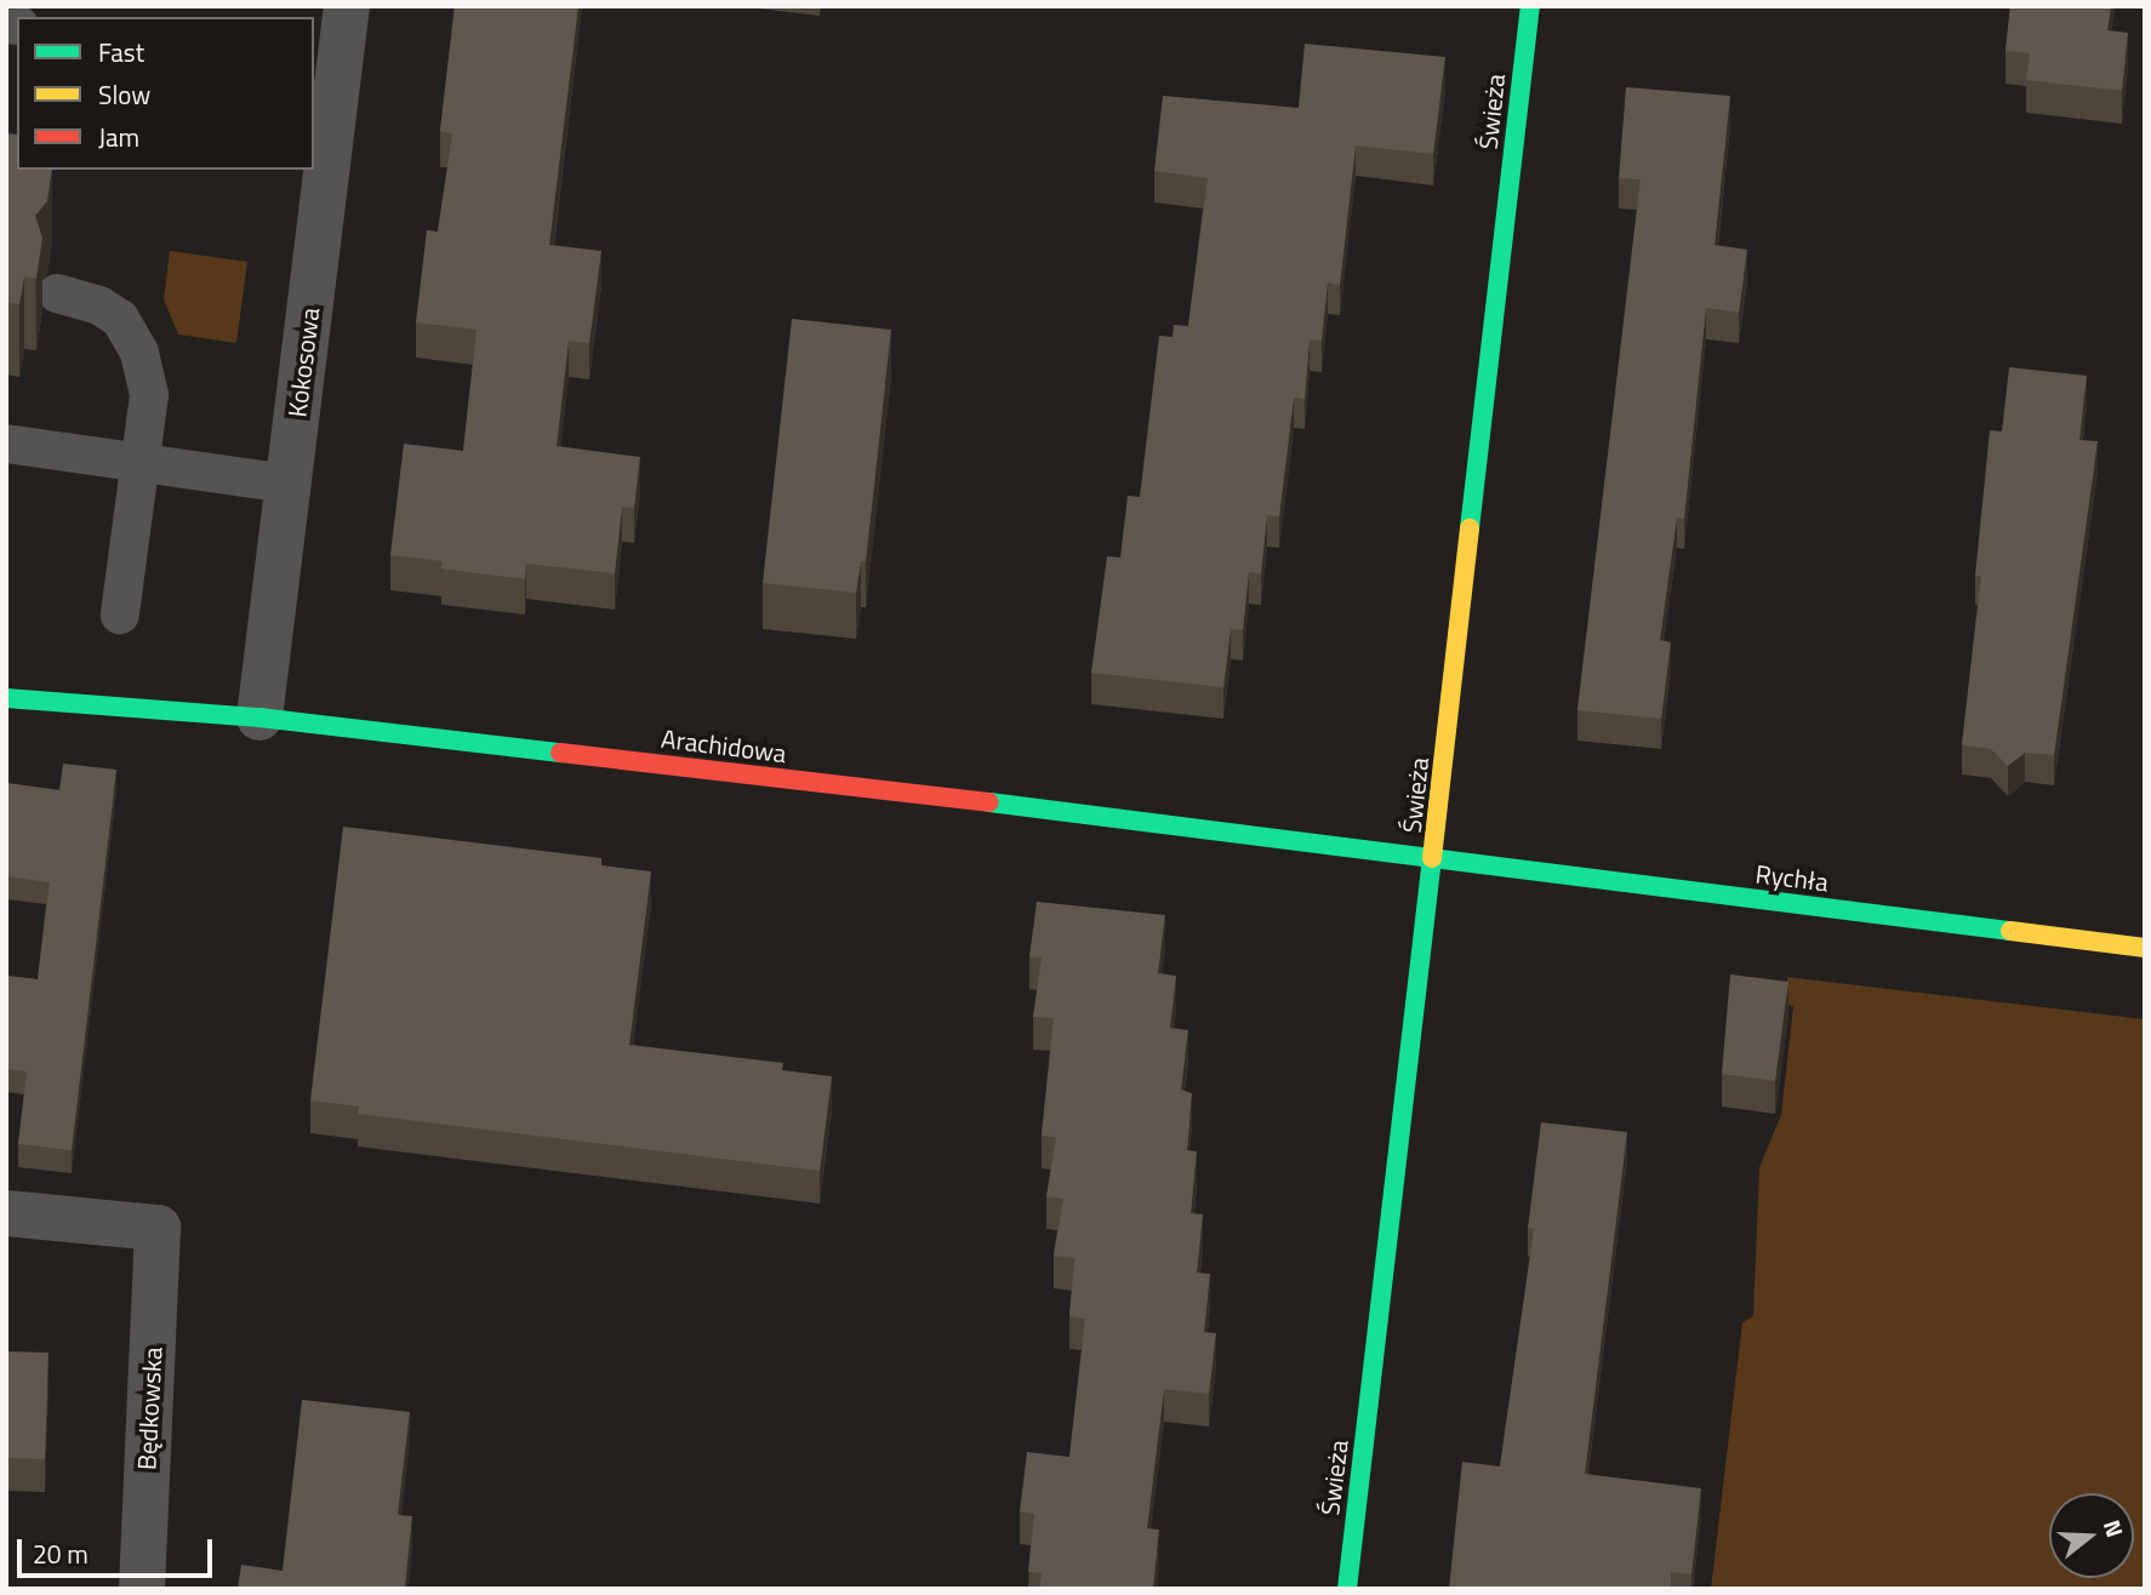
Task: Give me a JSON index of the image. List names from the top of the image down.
{
  "streets": {
    "street": [
      "Świeża",
      "Kokosowa",
      "Arachidowa",
      "Rychła",
      "Będkowska"
    ]
  },
  "crossings": [
    ["Świeża", "Arachidowa"],
    ["Świeża", "Rychła"],
    ["Kokosowa", "Arachidowa"],
    ["Arachidowa", "Rychła"]
  ],
  "legend": ["Fast", "Slow", "Jam"],
  "scale_bar": "20 m",
  "north": "right"
}
